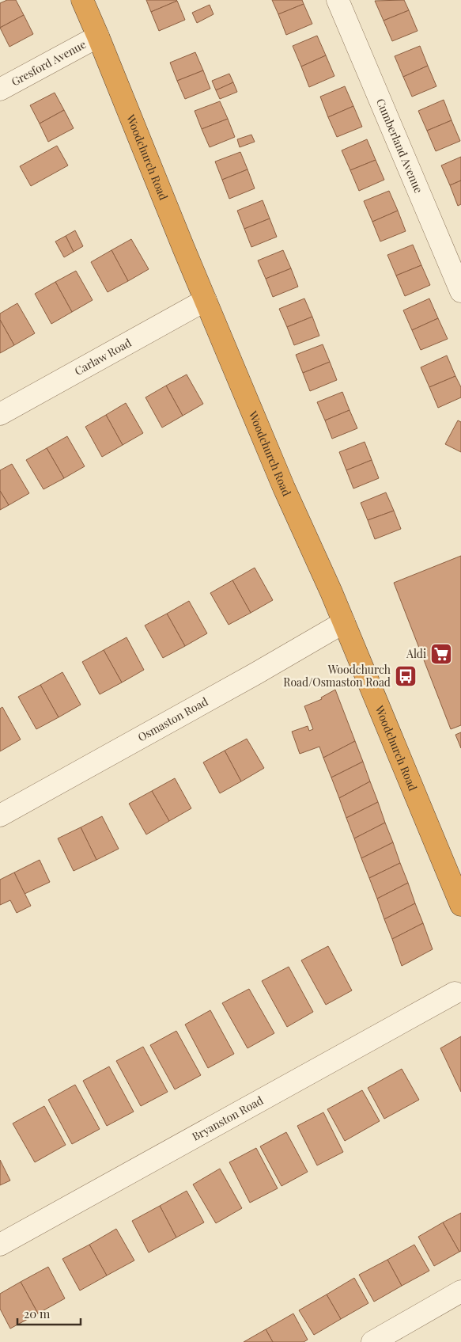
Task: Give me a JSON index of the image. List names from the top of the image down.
{
  "streets": {
    "highway": ["Woodchurch Road"],
    "street": [
      "Gresford Avenue",
      "Cumberland Avenue",
      "Carlaw Road",
      "Osmaston Road",
      "Bryanston Road"
    ]
  },
  "crossings": [
    ["Gresford Avenue", "Woodchurch Road"],
    ["Woodchurch Road", "Carlaw Road"],
    ["Woodchurch Road", "Osmaston Road"]
  ],
  "places": {
    "supermarket": ["Aldi"],
    "bus stop": ["Woodchurch Road/Osmaston Road"]
  },
  "scale_bar": "20 m"
}
